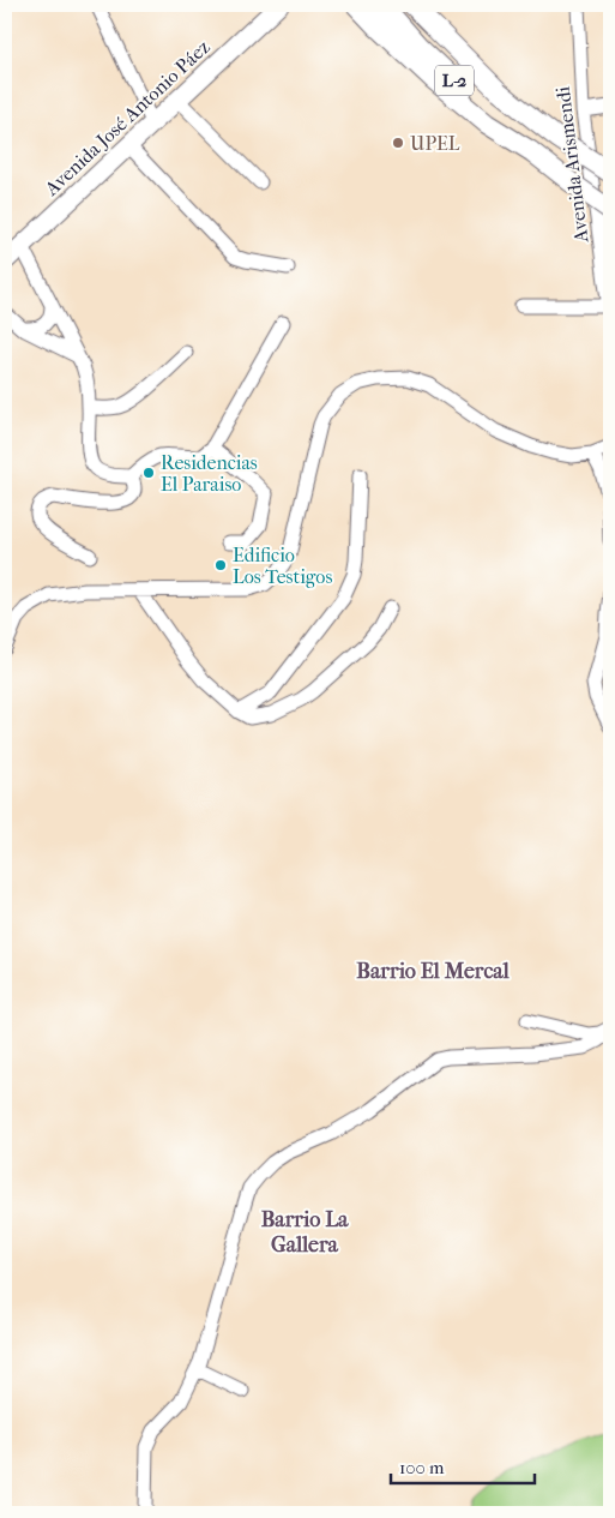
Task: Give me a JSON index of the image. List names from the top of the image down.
{
  "streets": {
    "highway": ["L-2"],
    "main road": ["Avenida José Antonio Páez"],
    "street": ["Avenida Arismendi"]
  },
  "districts": ["Barrio El Mercal", "Barrio La Gallera"],
  "places": ["UPEL", "Residencias El Paraiso", "Edificio Los Testigos"],
  "scale_bar": "100 m"
}
